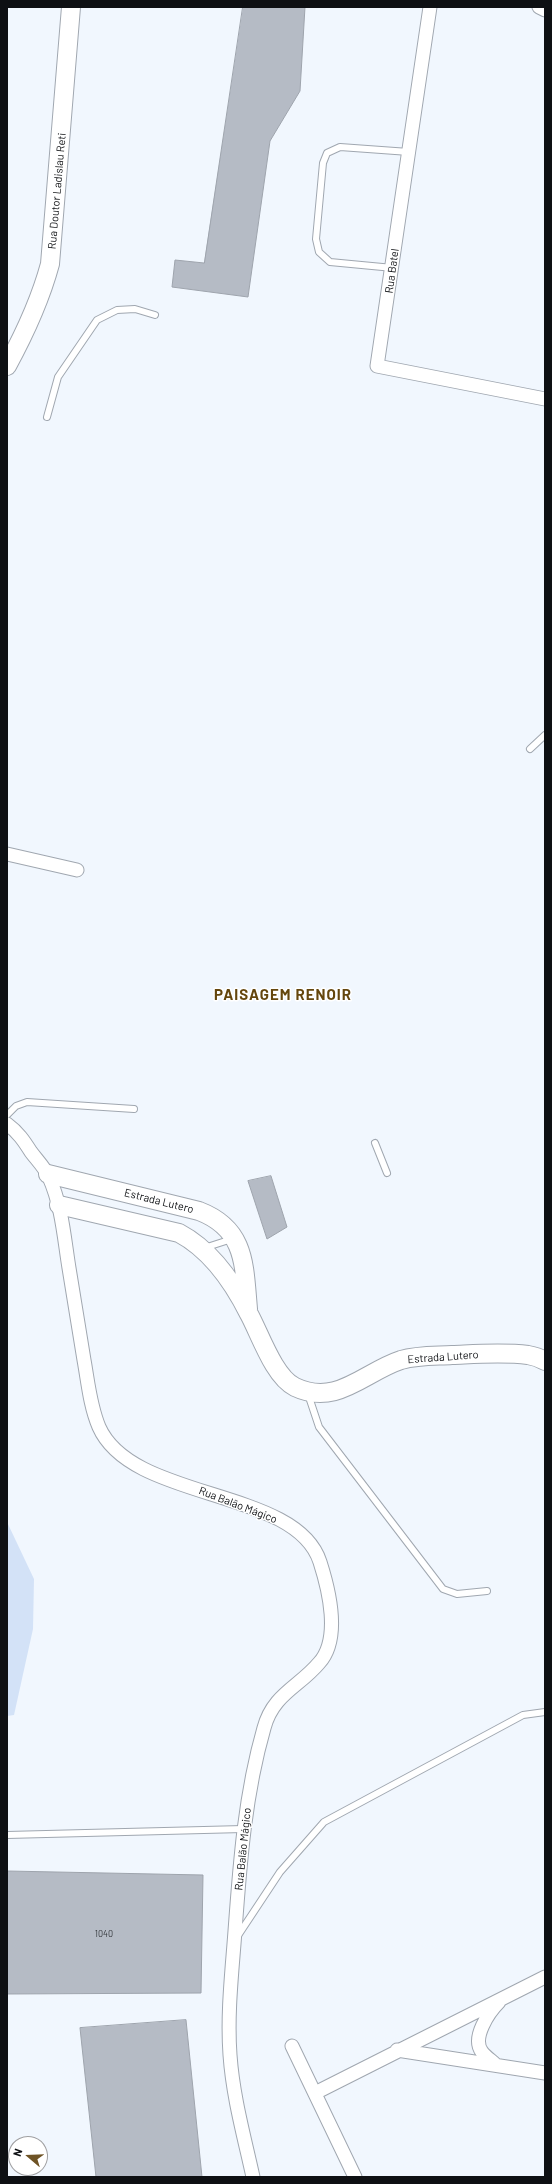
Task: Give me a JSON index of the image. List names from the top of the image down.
{
  "streets": {
    "street": [
      "Rua Doutor Ladislau Reti",
      "Rua Batel",
      "Estrada Lutero",
      "Rua Balão Mágico"
    ]
  },
  "crossings": [
    ["Estrada Lutero", "Rua Balão Mágico"]
  ],
  "districts": ["PAISAGEM RENOIR"],
  "house_numbers": ["1040"],
  "north": "left"
}
